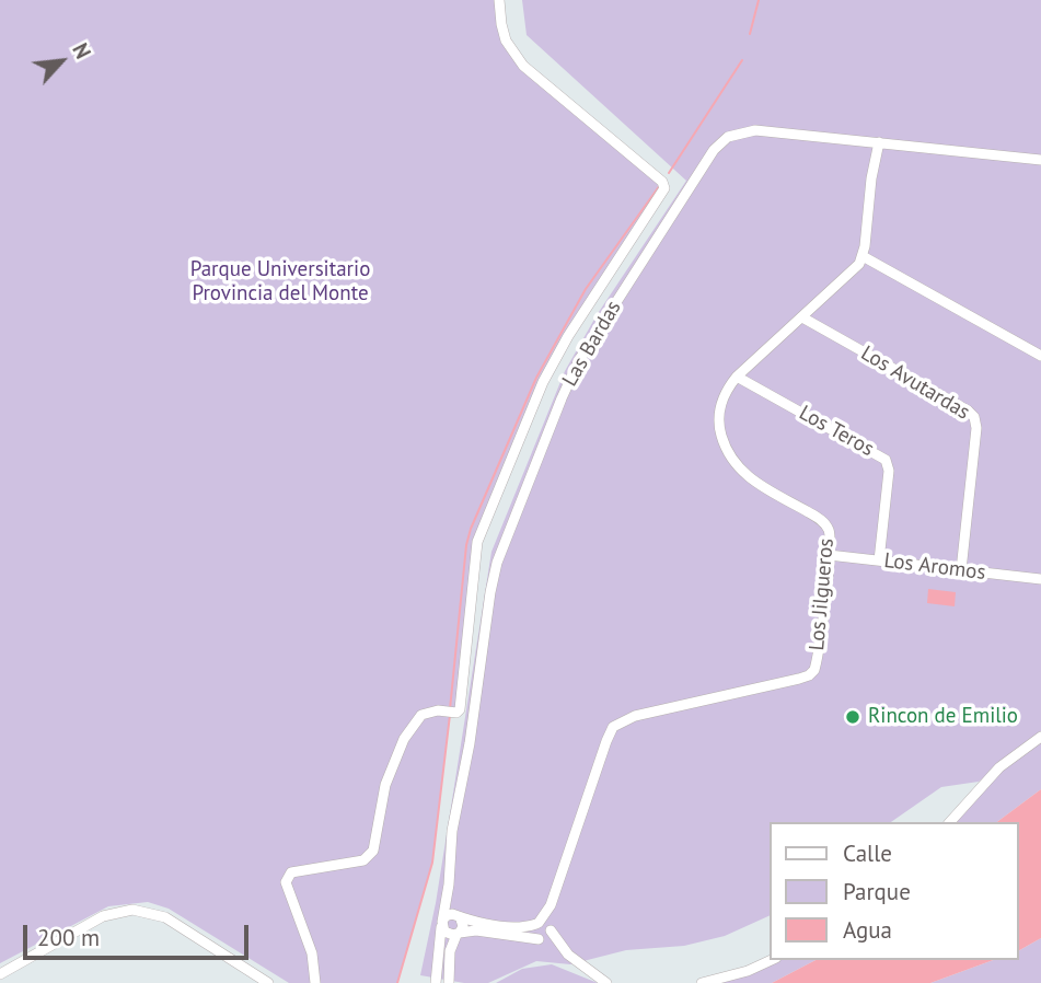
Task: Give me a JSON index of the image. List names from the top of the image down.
{
  "streets": {
    "street": [
      "Las Bardas",
      "Los Avutardas",
      "Los Teros",
      "Los Aromos",
      "Los Jilgueros"
    ]
  },
  "crossings": [
    ["Los Avutardas", "Los Aromos"],
    ["Los Avutardas", "Los Jilgueros"],
    ["Los Teros", "Los Aromos"],
    ["Los Teros", "Los Jilgueros"],
    ["Los Aromos", "Los Jilgueros"]
  ],
  "parks": ["Parque Universitario Provincia del Monte"],
  "places": ["Rincon de Emilio"],
  "legend": ["Calle", "Parque", "Agua"],
  "scale_bar": "200 m",
  "north": "top right"
}
